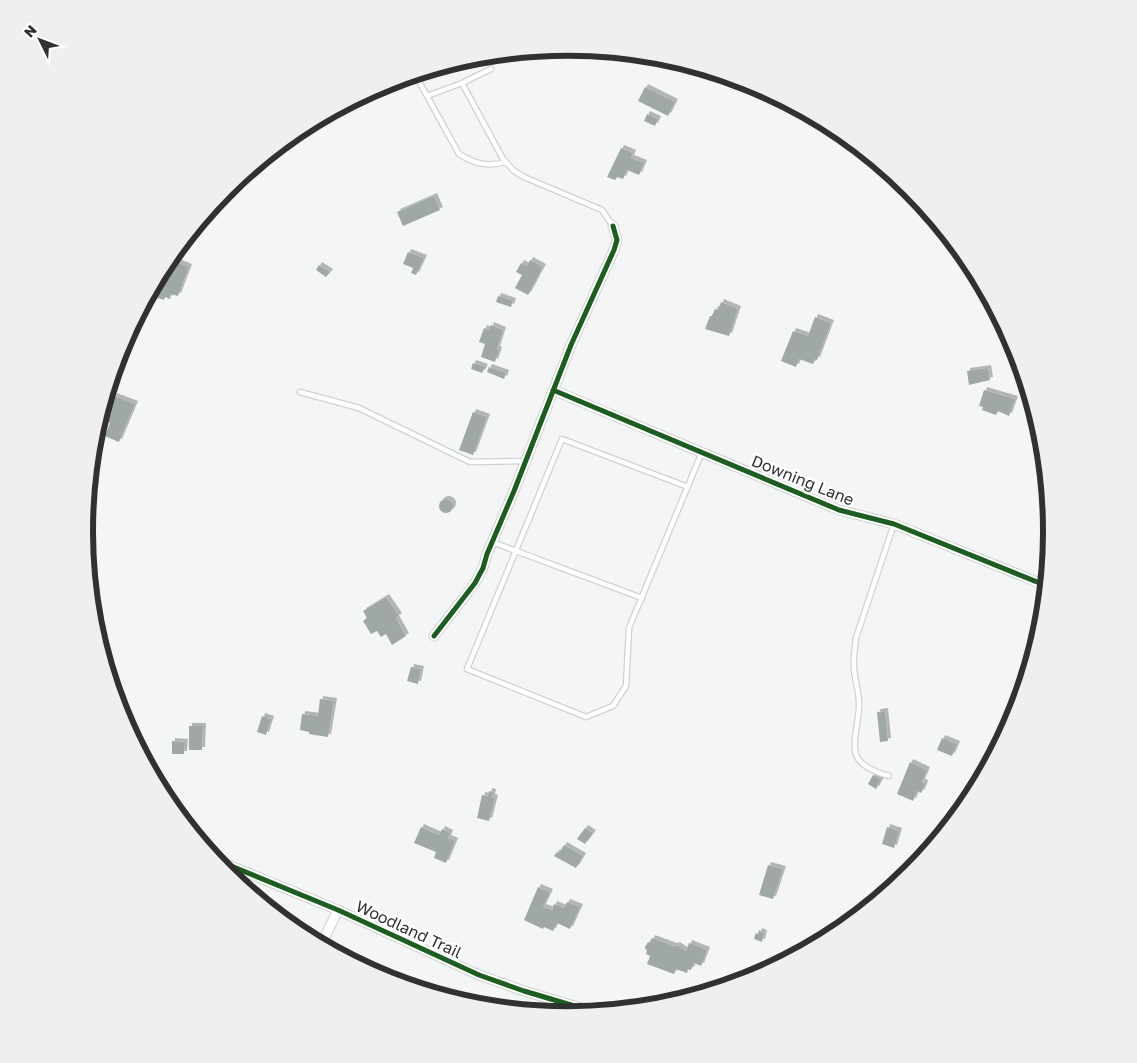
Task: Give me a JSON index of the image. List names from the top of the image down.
{
  "streets": {
    "street": ["Downing Lane", "Woodland Trail"]
  },
  "north": "top left"
}
